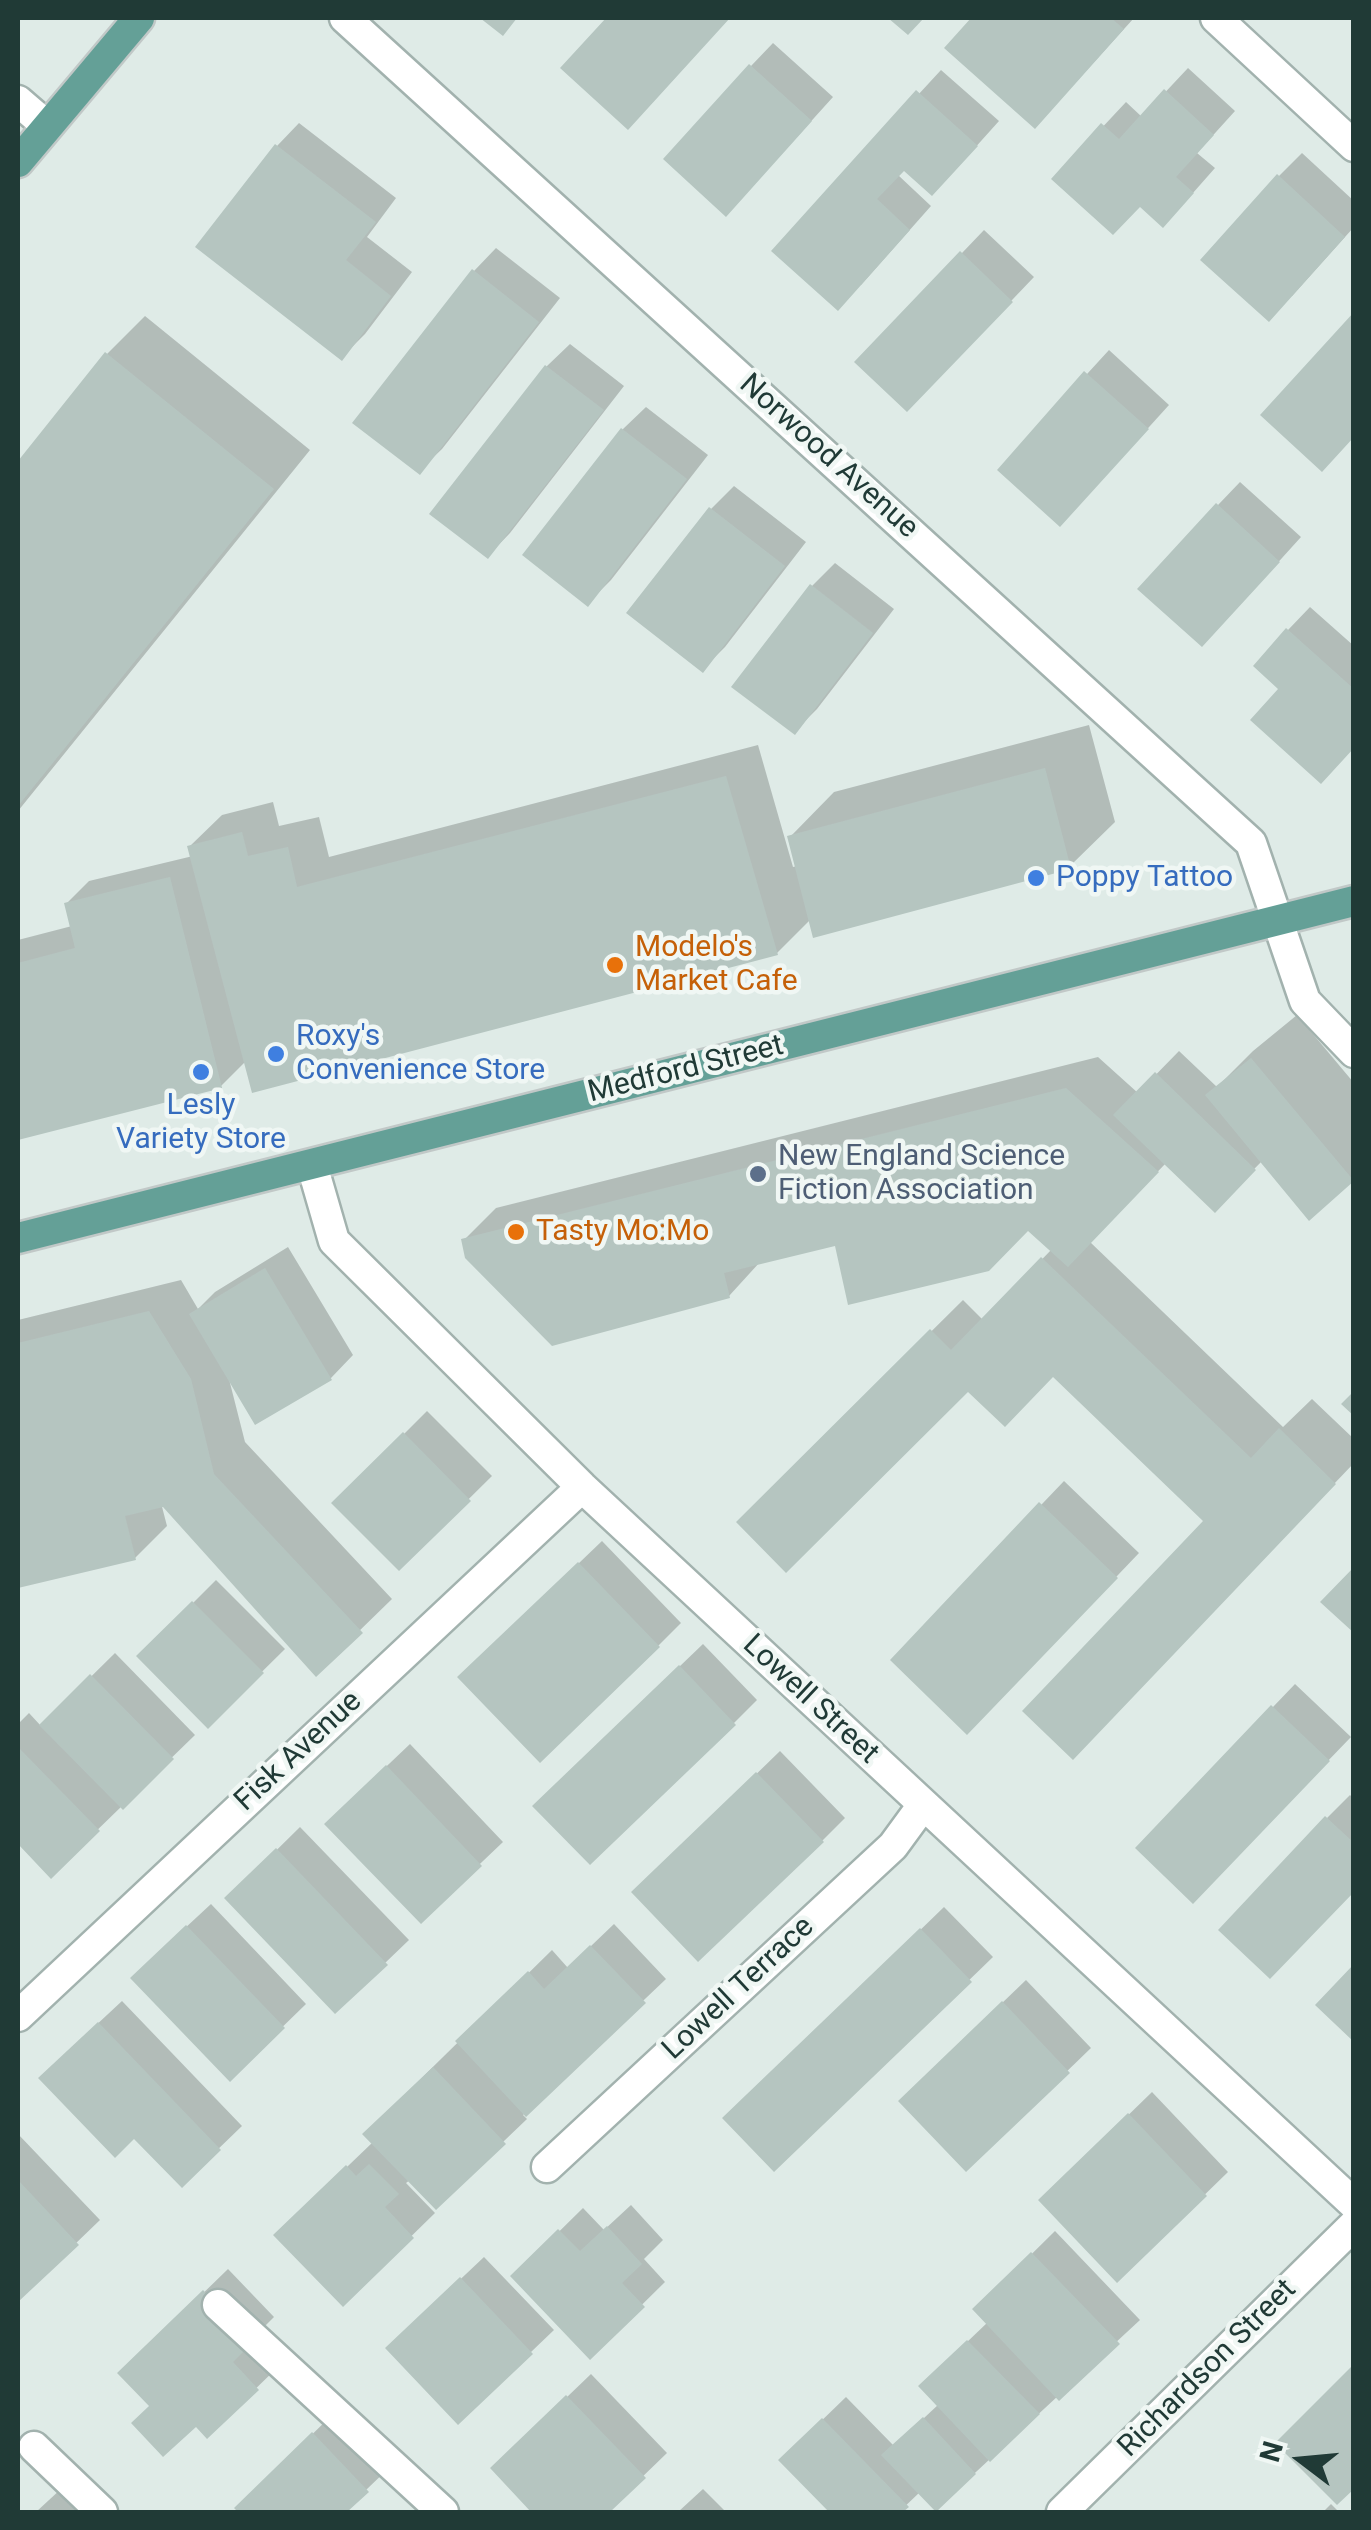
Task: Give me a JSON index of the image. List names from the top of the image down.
{
  "streets": {
    "main road": ["Medford Street"],
    "street": [
      "Norwood Avenue",
      "Lowell Street",
      "Fisk Avenue",
      "Lowell Terrace",
      "Richardson Street"
    ]
  },
  "crossings": [
    ["Norwood Avenue", "Medford Street"],
    ["Medford Street", "Lowell Street"],
    ["Lowell Street", "Fisk Avenue"],
    ["Lowell Street", "Lowell Terrace"]
  ],
  "places": [
    "Poppy Tattoo",
    "Modelo's Market Cafe",
    "Roxy's Convenience Store",
    "Lesly Variety Store",
    "New England Science Fiction Association",
    "Tasty Mo:Mo"
  ],
  "north": "left"
}
